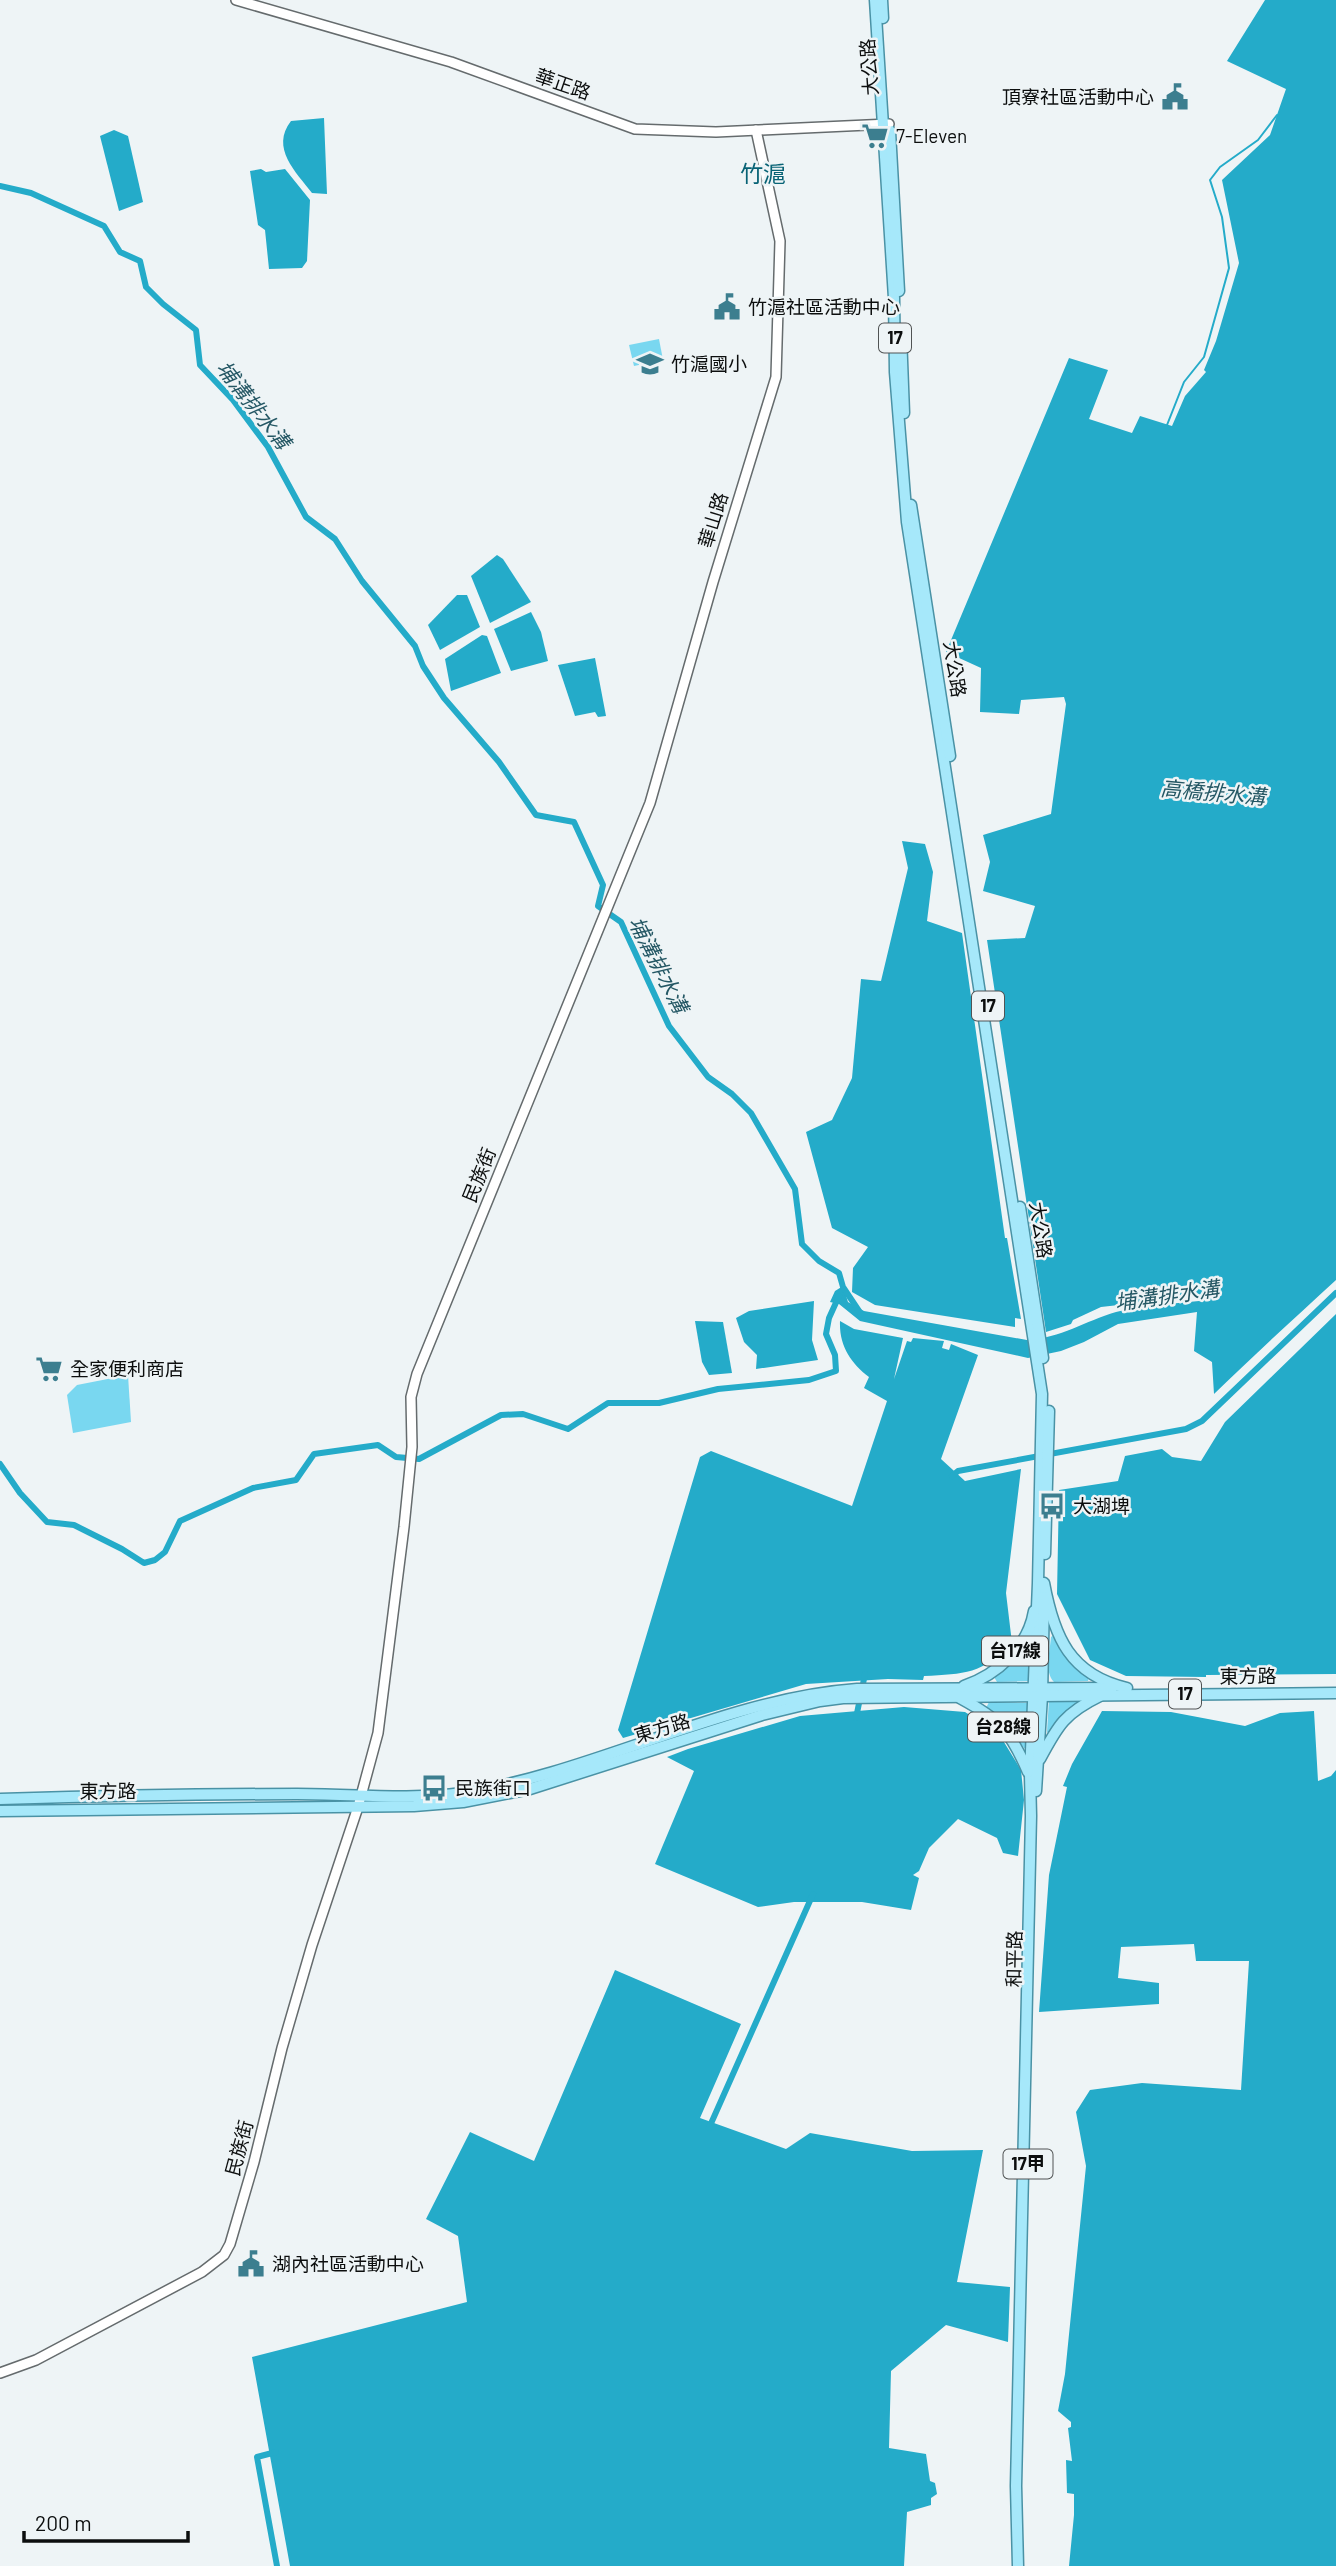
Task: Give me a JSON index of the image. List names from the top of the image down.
{
  "streets": {
    "main road": [
      "大公路",
      "17",
      "台17線",
      "東方路",
      "台28線",
      "和平路",
      "17甲"
    ],
    "street": ["華正路", "華山路", "民族街"]
  },
  "crossings": [
    ["大公路", "華正路"],
    ["大公路", "和平路"],
    ["華正路", "華山路"],
    ["華山路", "民族街"],
    ["民族街", "東方路"],
    ["台17線", "東方路"],
    ["台17線", "台28線"],
    ["台17線", "和平路"],
    ["東方路", "台28線"],
    ["東方路", "和平路"],
    ["台28線", "和平路"]
  ],
  "districts": ["竹滬"],
  "water": ["埔溝排水溝", "高橋排水溝"],
  "places": {
    "public building": ["頂寮社區活動中心", "竹滬社區活動中心", "湖內社區活動中心"],
    "supermarket": ["7-Eleven", "全家便利商店"],
    "school or university": ["竹滬國小"],
    "bus stop": ["大湖埤", "民族街口"]
  },
  "scale_bar": "200 m"
}
